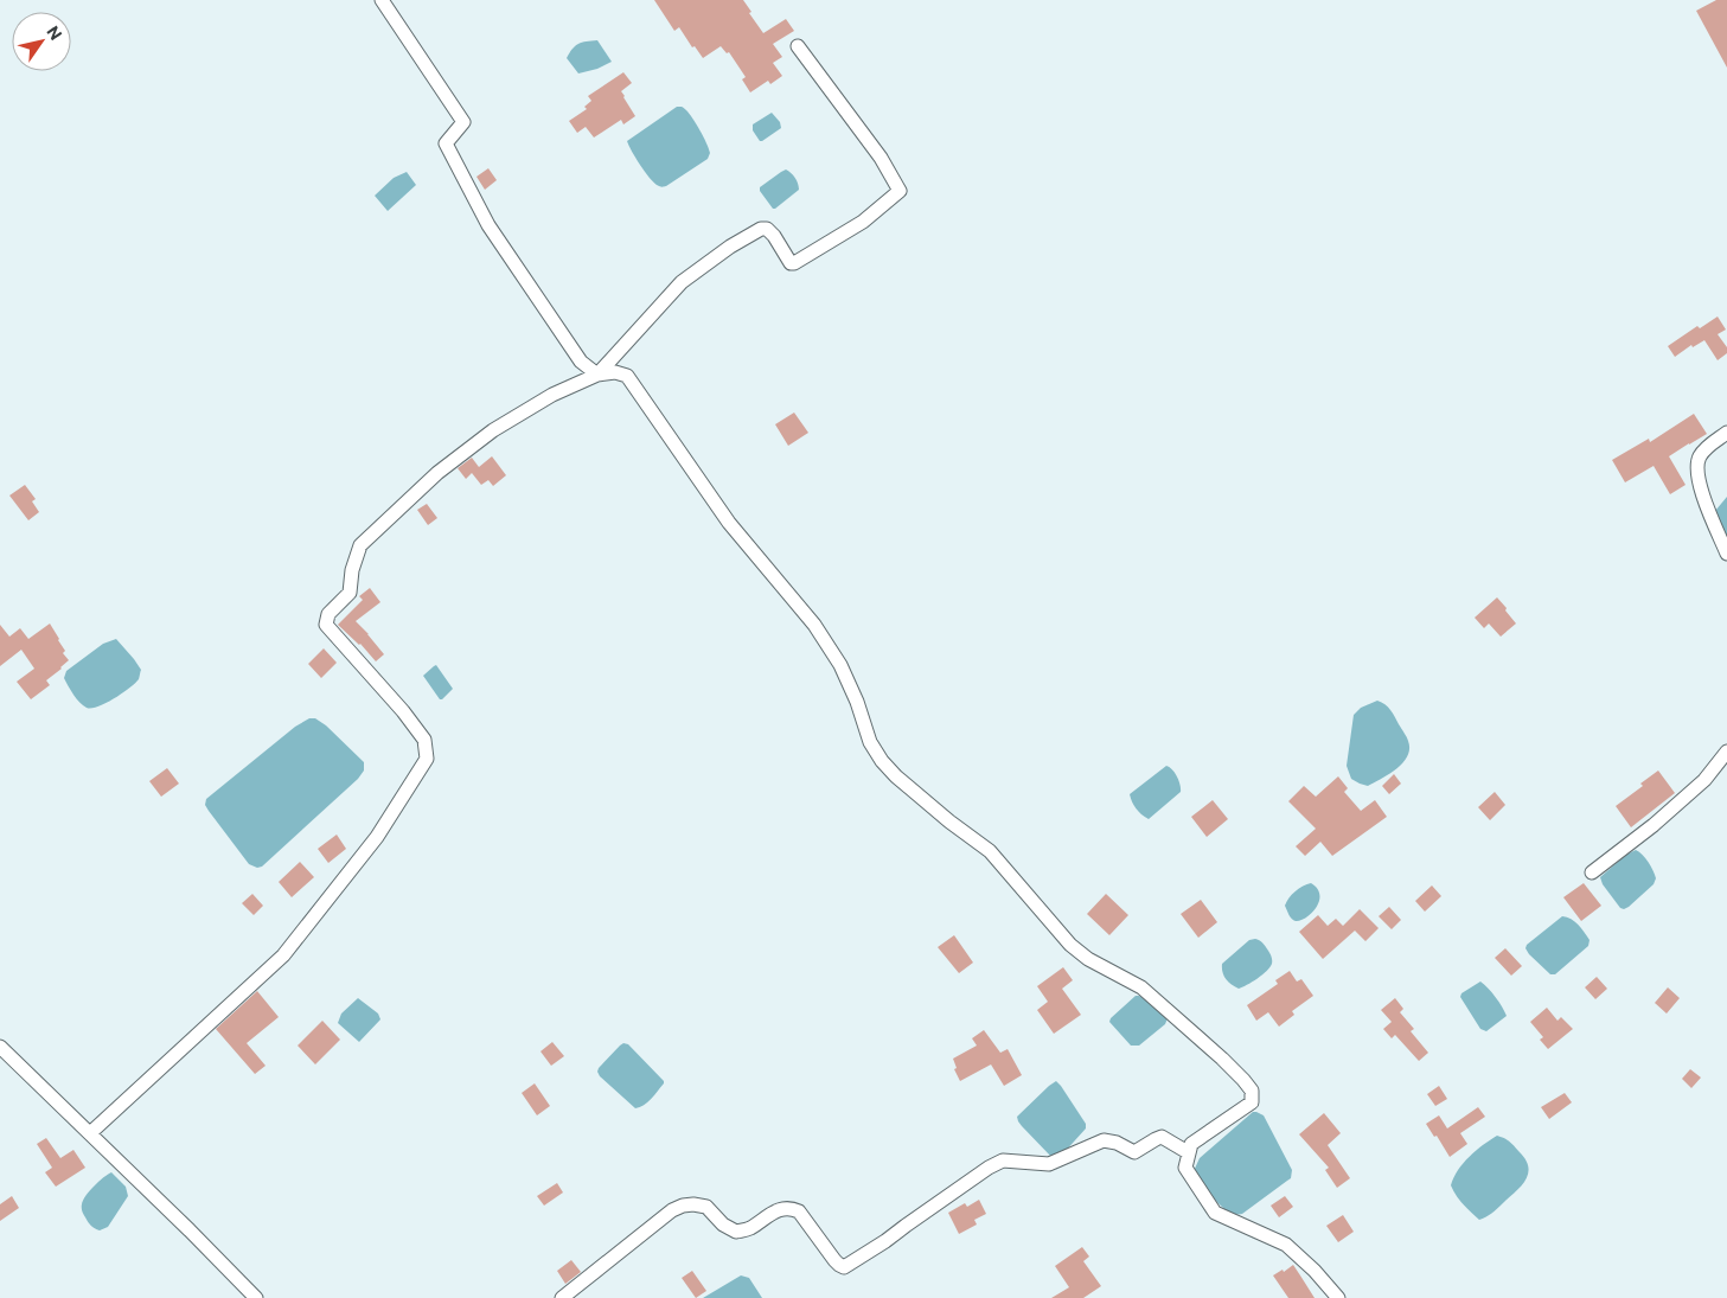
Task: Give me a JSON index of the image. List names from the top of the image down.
{
  "north": "top right"
}
